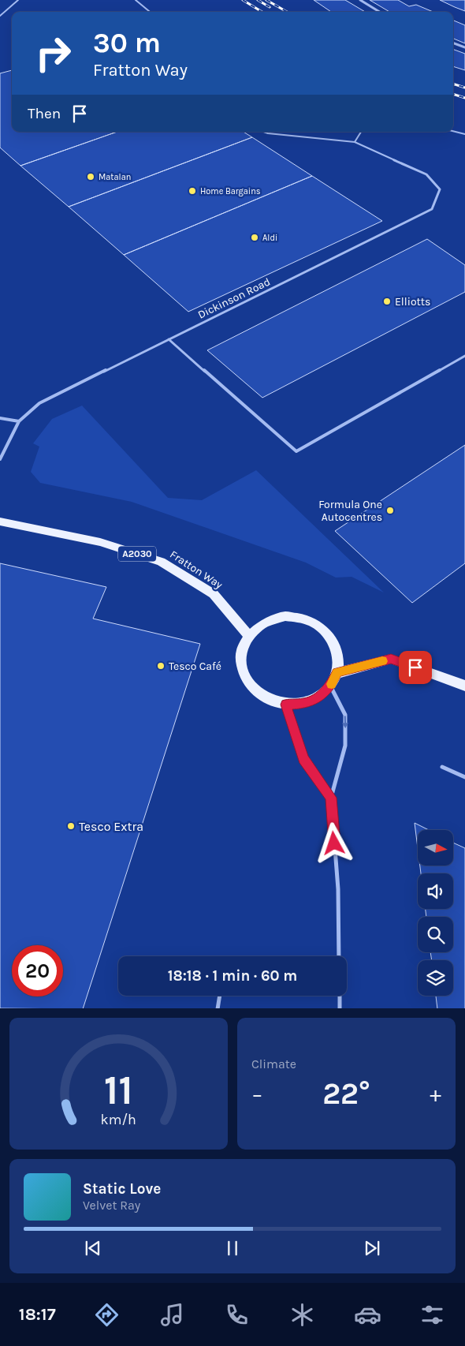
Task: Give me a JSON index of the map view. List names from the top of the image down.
{
  "streets": {
    "main road": ["A2030", "Fratton Way"],
    "lane": ["Dickinson Road"]
  },
  "places": [
    "Matalan",
    "Home Bargains",
    "Aldi",
    "Elliotts",
    "Formula One Autocentres",
    "Tesco Café",
    "Tesco Extra"
  ],
  "north": "right",
  "page": {
    "turn": ["30 m", "Fratton Way"],
    "then": "Then",
    "limit": "20",
    "trip": "18:18 · 1 min · 60 m",
    "tile": "Climate",
    "heat": ["−", "22°", "+"],
    "song": ["Static Love", "Velvet Ray"],
    "tabs": "18:17",
    "gauge": ["11", "km/h"]
  }
}
